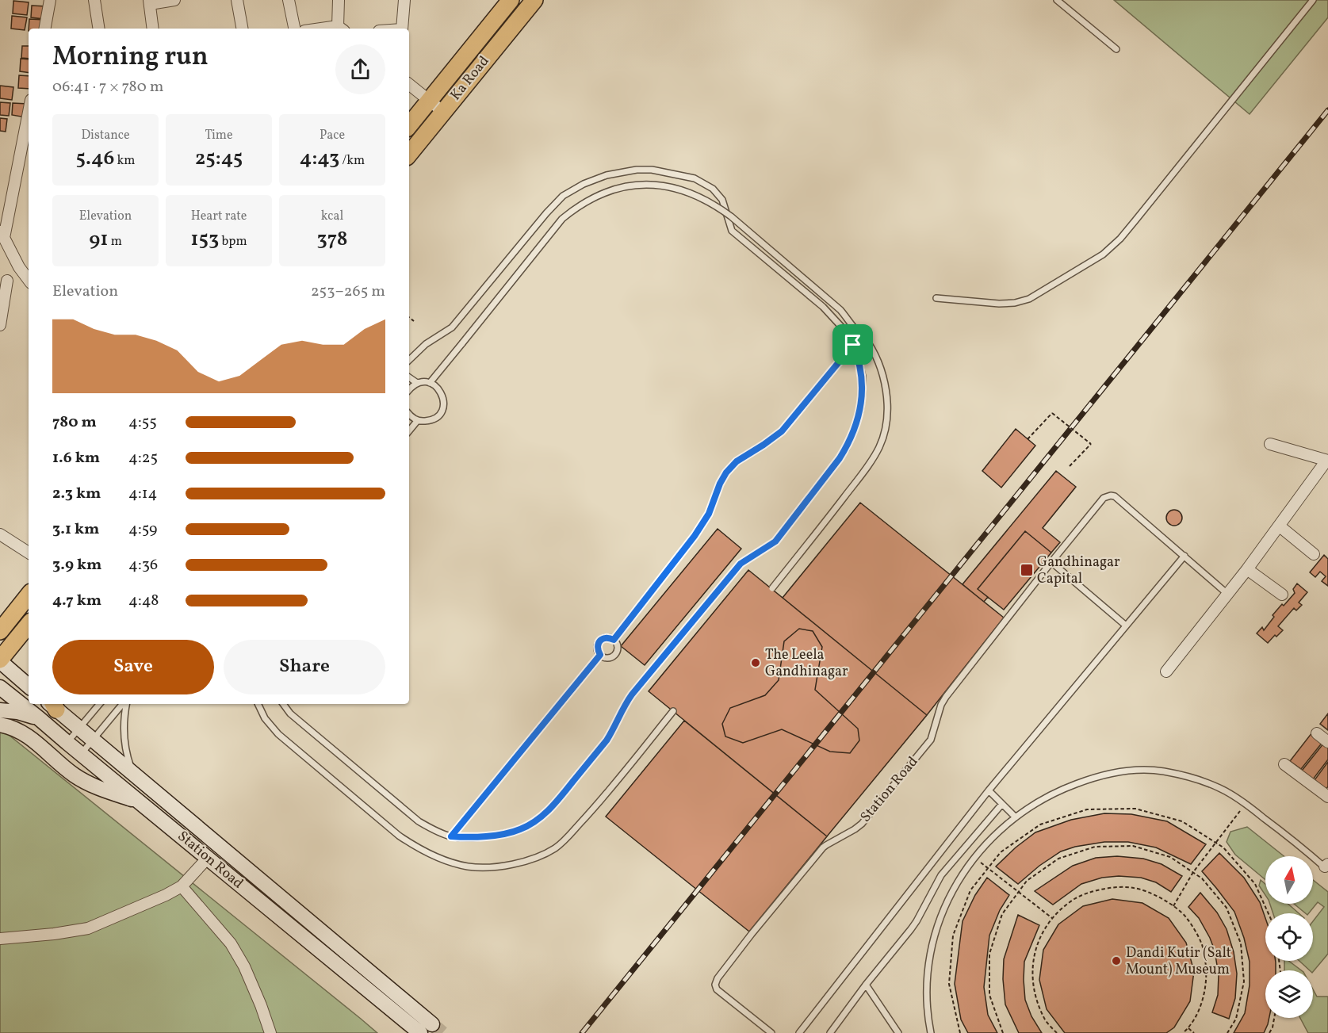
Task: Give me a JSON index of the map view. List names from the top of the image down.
{
  "streets": {
    "main road": ["Ka Road"],
    "street": ["Station Road"]
  },
  "places": {
    "transit": ["Gandhinagar Capital"],
    "other": ["The Leela Gandhinagar", "Dandi Kutir (Salt Mount) Museum"]
  },
  "north": "top",
  "page": {
    "heading": ["Morning run", "06:41 · 7 × 780 m"],
    "stats": [
      ["Distance", "5.46 km"],
      ["Time", "25:45"],
      ["Pace", "4:43 /km"],
      ["Elevation", "91 m"],
      ["Heart rate", "153 bpm"],
      ["kcal", "378"]
    ],
    "chart": ["Elevation", "253–265 m"],
    "list": [
      {
        "name": "780 m",
        "note": "4:55"
      },
      {
        "name": "1.6 km",
        "note": "4:25"
      },
      {
        "name": "2.3 km",
        "note": "4:14"
      },
      {
        "name": "3.1 km",
        "note": "4:59"
      },
      {
        "name": "3.9 km",
        "note": "4:36"
      },
      {
        "name": "4.7 km",
        "note": "4:48"
      }
    ],
    "buttons": ["Save", "Share"]
  }
}
